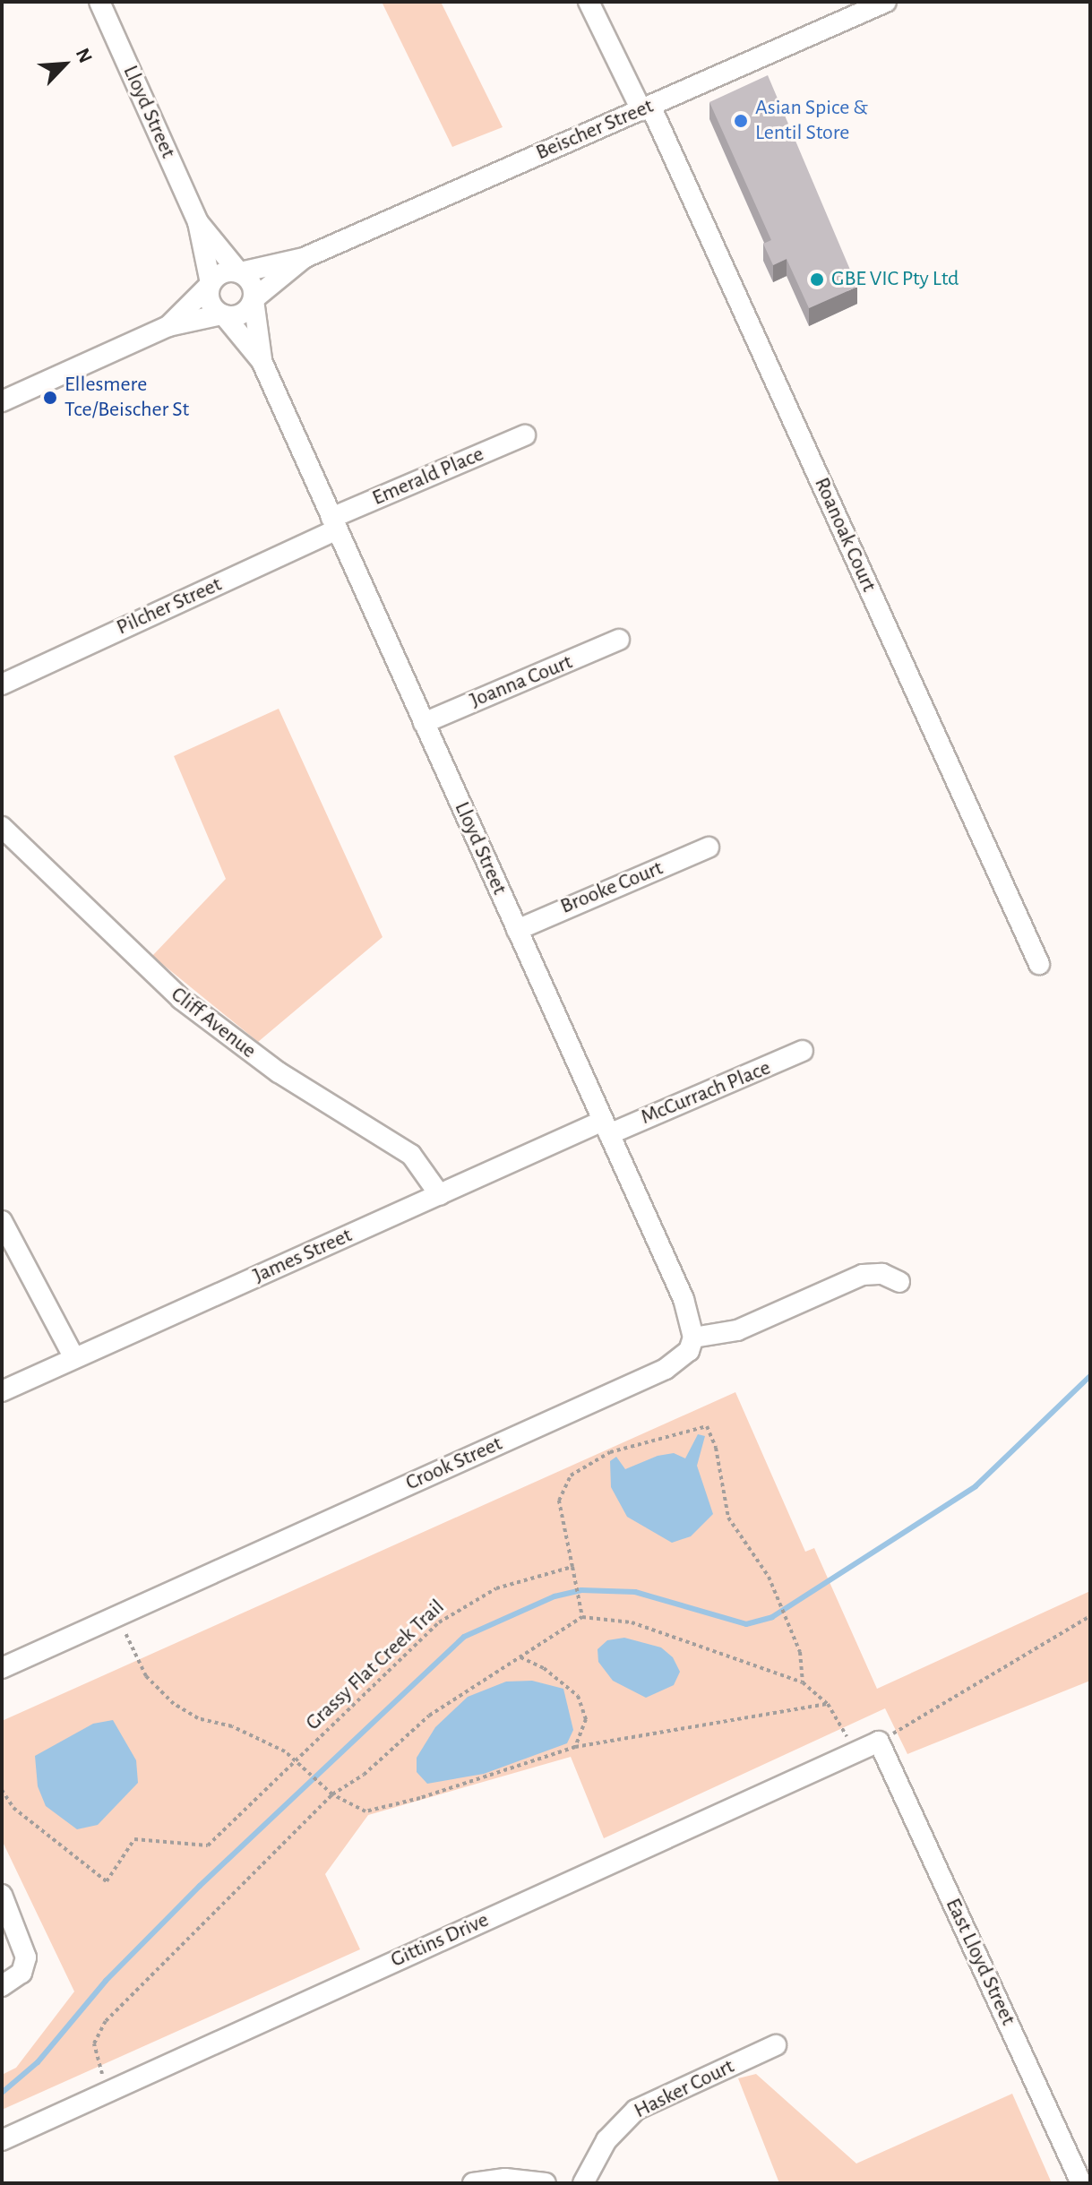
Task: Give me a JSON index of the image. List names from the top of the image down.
{
  "streets": {
    "street": [
      "Lloyd Street",
      "Beischer Street",
      "Emerald Place",
      "Roanoak Court",
      "Pilcher Street",
      "Joanna Court",
      "Brooke Court",
      "Cliff Avenue",
      "McCurrach Place",
      "James Street",
      "Crook Street",
      "Gittins Drive",
      "East Lloyd Street",
      "Hasker Court"
    ],
    "path": ["Grassy Flat Creek Trail"]
  },
  "crossings": [
    ["Lloyd Street", "Beischer Street"],
    ["Lloyd Street", "Emerald Place"],
    ["Lloyd Street", "Pilcher Street"],
    ["Lloyd Street", "Joanna Court"],
    ["Lloyd Street", "Brooke Court"],
    ["Lloyd Street", "McCurrach Place"],
    ["Lloyd Street", "James Street"],
    ["Lloyd Street", "Crook Street"],
    ["Beischer Street", "Roanoak Court"],
    ["Emerald Place", "Pilcher Street"],
    ["Cliff Avenue", "James Street"],
    ["McCurrach Place", "James Street"],
    ["Gittins Drive", "East Lloyd Street"]
  ],
  "places": ["Asian Spice & Lentil Store", "GBE VIC Pty Ltd", "Ellesmere Tce/Beischer St"],
  "north": "top right"
}
